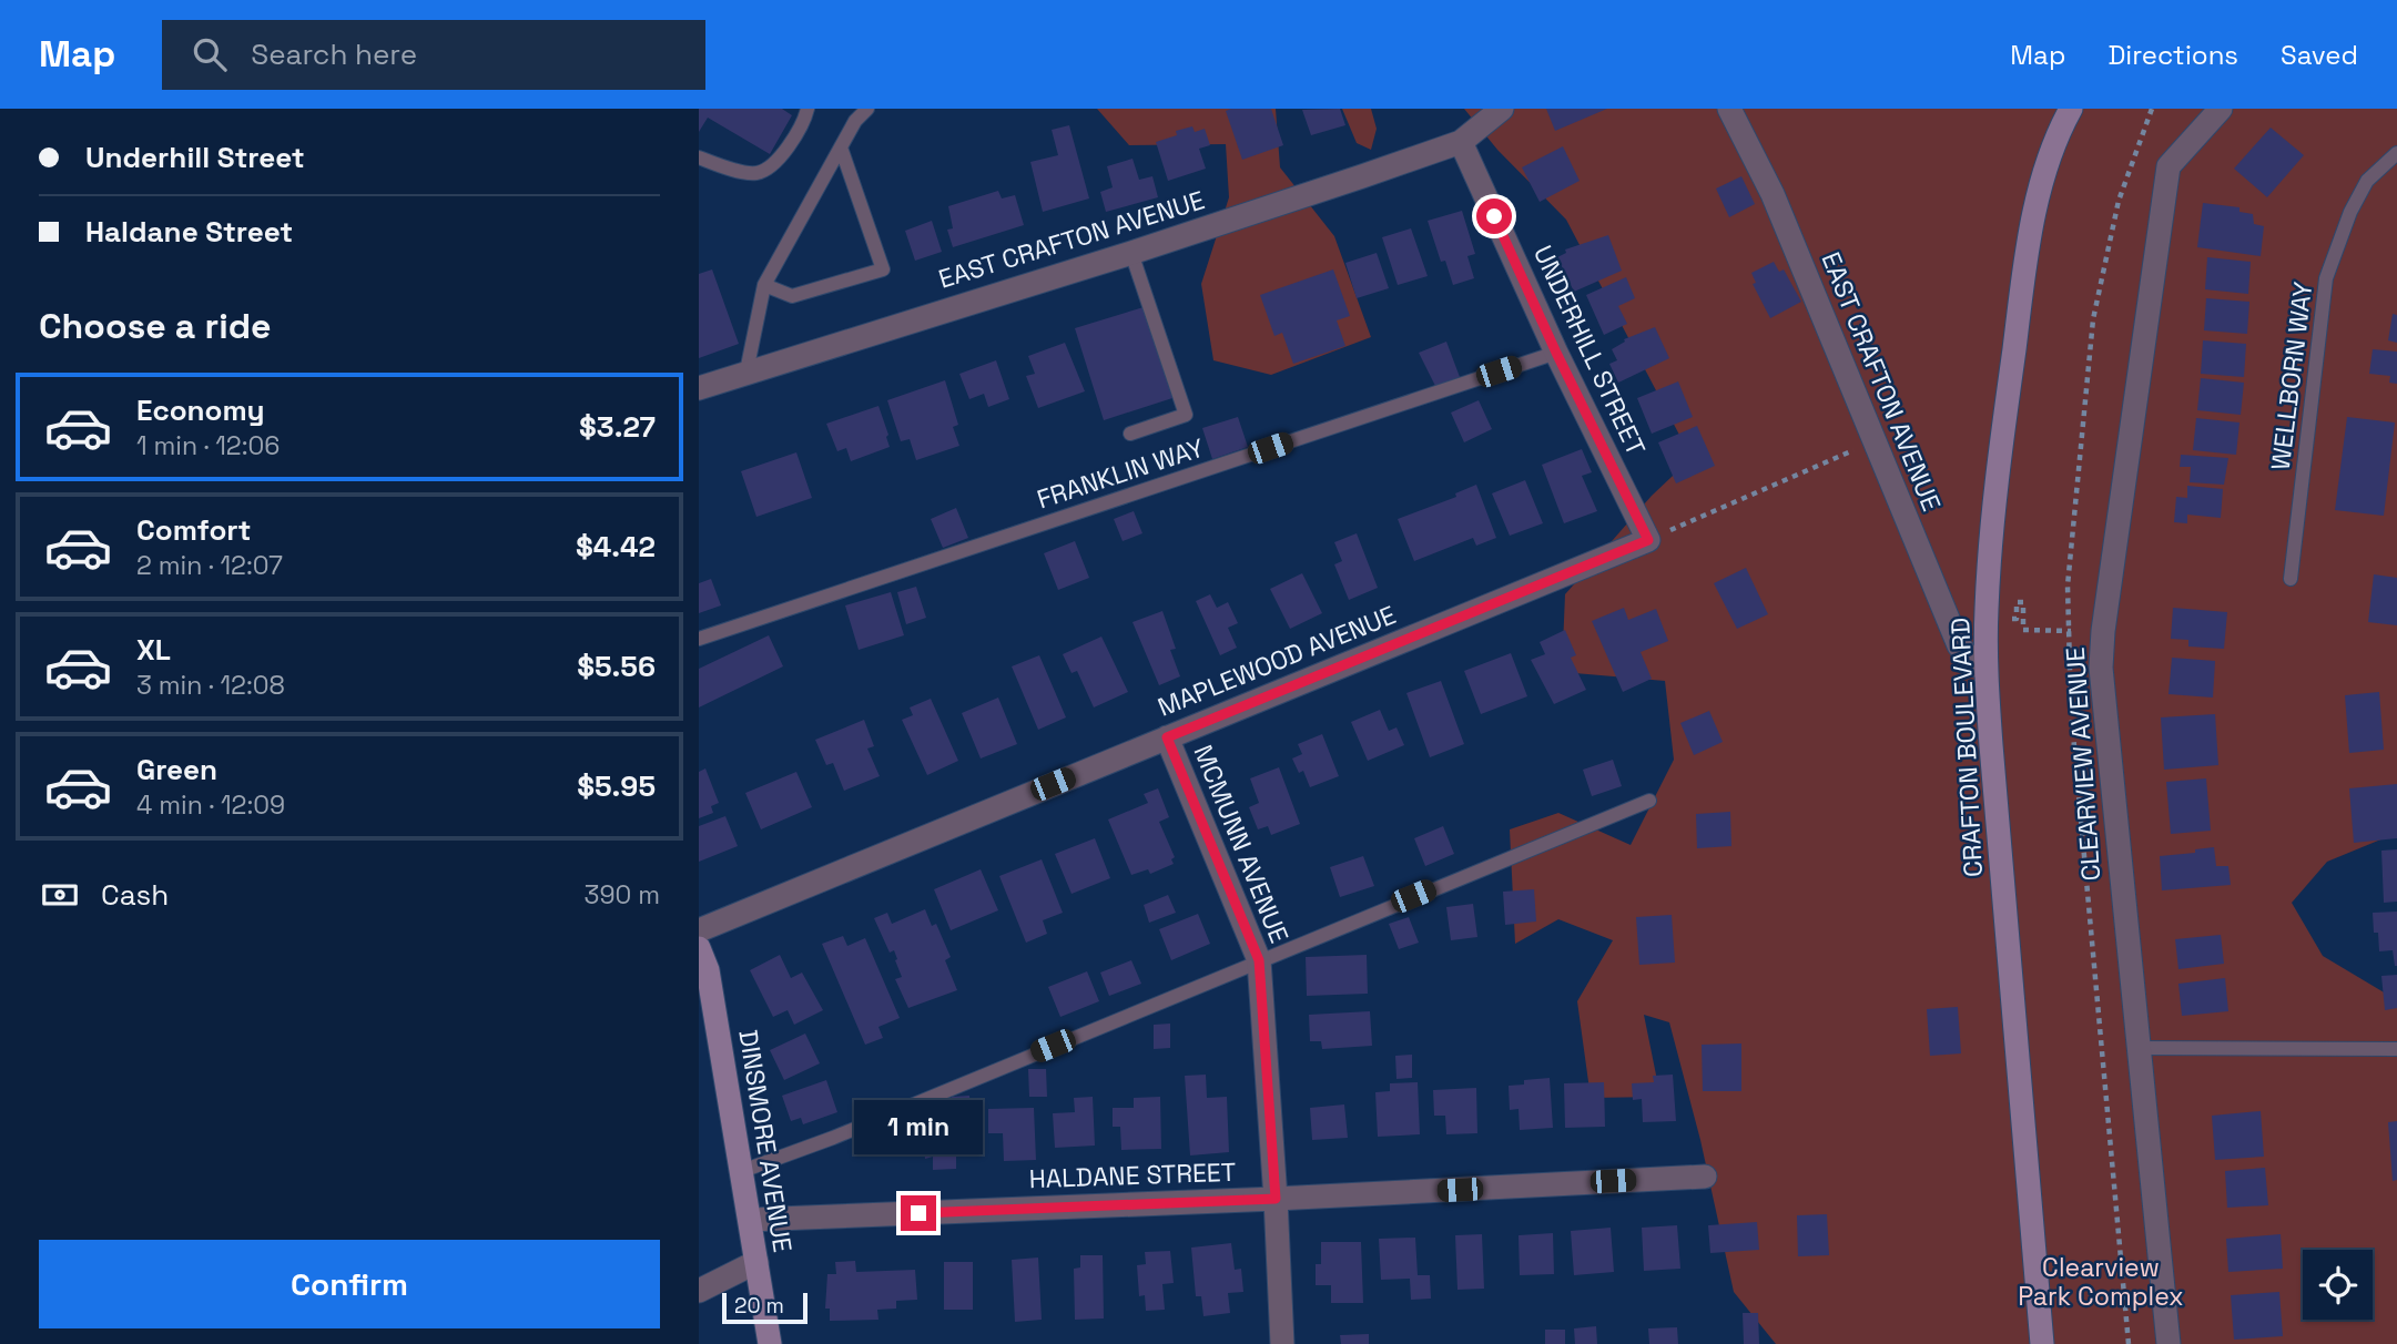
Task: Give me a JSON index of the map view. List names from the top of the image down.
{
  "streets": {
    "main road": ["CRAFTON BOULEVARD", "DINSMORE AVENUE"],
    "street": [
      "EAST CRAFTON AVENUE",
      "UNDERHILL STREET",
      "MAPLEWOOD AVENUE",
      "CLEARVIEW AVENUE",
      "MCMUNN AVENUE",
      "HALDANE STREET"
    ],
    "lane": ["WELLBORN WAY", "FRANKLIN WAY"]
  },
  "crossings": [
    ["EAST CRAFTON AVENUE", "UNDERHILL STREET"],
    ["EAST CRAFTON AVENUE", "CRAFTON BOULEVARD"],
    ["UNDERHILL STREET", "FRANKLIN WAY"],
    ["UNDERHILL STREET", "MAPLEWOOD AVENUE"],
    ["MAPLEWOOD AVENUE", "MCMUNN AVENUE"],
    ["MCMUNN AVENUE", "HALDANE STREET"],
    ["DINSMORE AVENUE", "HALDANE STREET"]
  ],
  "parks": ["Clearview Park Complex"],
  "scale_bar": "20 m",
  "page": {
    "header": "Map",
    "search": "Search here",
    "nav": ["Map", "Directions", "Saved"],
    "banner": ["Underhill Street", "Haldane Street"],
    "heading": "Choose a ride",
    "list": [
      {
        "name": "Economy",
        "note": "1 min · 12:06",
        "value": "$3.27"
      },
      {
        "name": "Comfort",
        "note": "2 min · 12:07",
        "value": "$4.42"
      },
      {
        "name": "XL",
        "note": "3 min · 12:08",
        "value": "$5.56"
      },
      {
        "name": "Green",
        "note": "4 min · 12:09",
        "value": "$5.95"
      }
    ],
    "pay": ["Cash", "390 m"],
    "bubble": "1 min",
    "buttons": "Confirm",
    "scale": "20 m"
  }
}
